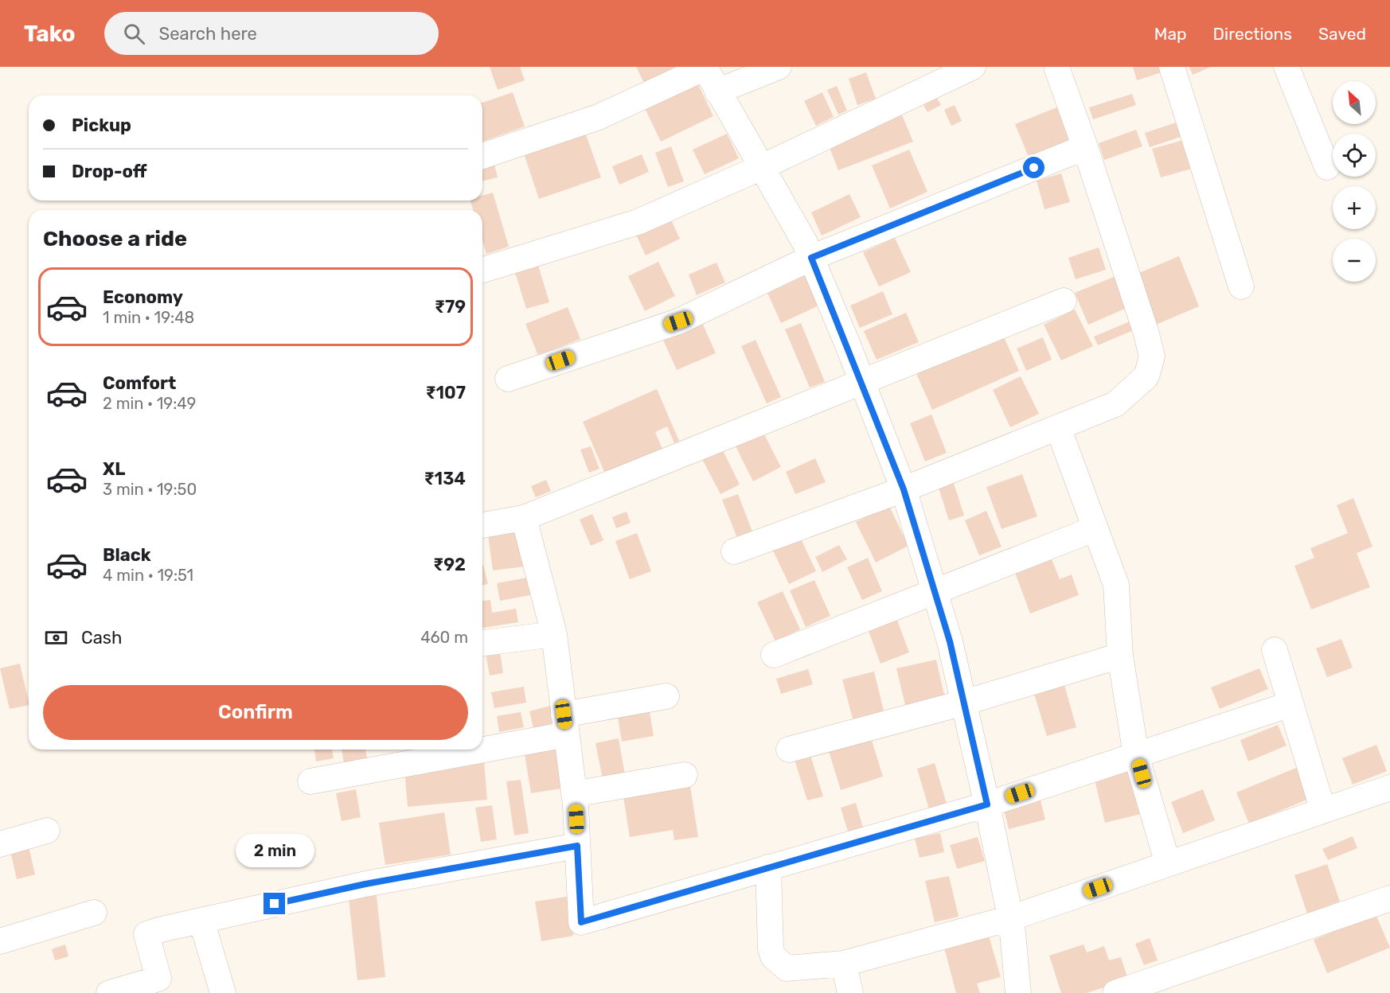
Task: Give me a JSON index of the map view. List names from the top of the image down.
{
  "north": "top left",
  "page": {
    "header": "Tako",
    "search": "Search here",
    "nav": ["Map", "Directions", "Saved"],
    "map_buttons": ["+", "−"],
    "banner": ["Pickup", "Drop-off"],
    "heading": "Choose a ride",
    "list": [
      {
        "name": "Economy",
        "note": "1 min · 19:48",
        "value": "₹79"
      },
      {
        "name": "Comfort",
        "note": "2 min · 19:49",
        "value": "₹107"
      },
      {
        "name": "XL",
        "note": "3 min · 19:50",
        "value": "₹134"
      },
      {
        "name": "Black",
        "note": "4 min · 19:51",
        "value": "₹92"
      }
    ],
    "pay": ["Cash", "460 m"],
    "buttons": "Confirm",
    "bubble": "2 min"
  }
}
